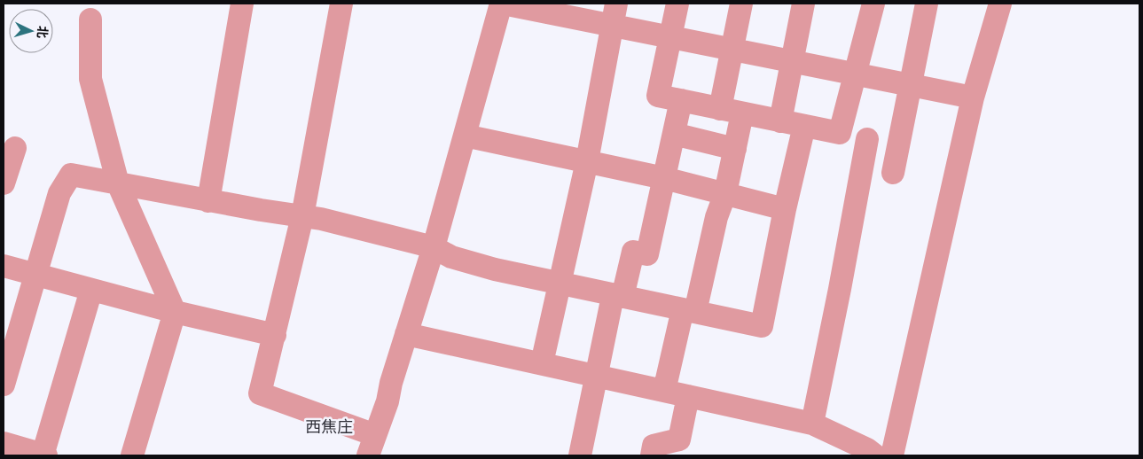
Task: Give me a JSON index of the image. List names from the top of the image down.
{
  "districts": ["西焦庄"],
  "north": "right"
}
